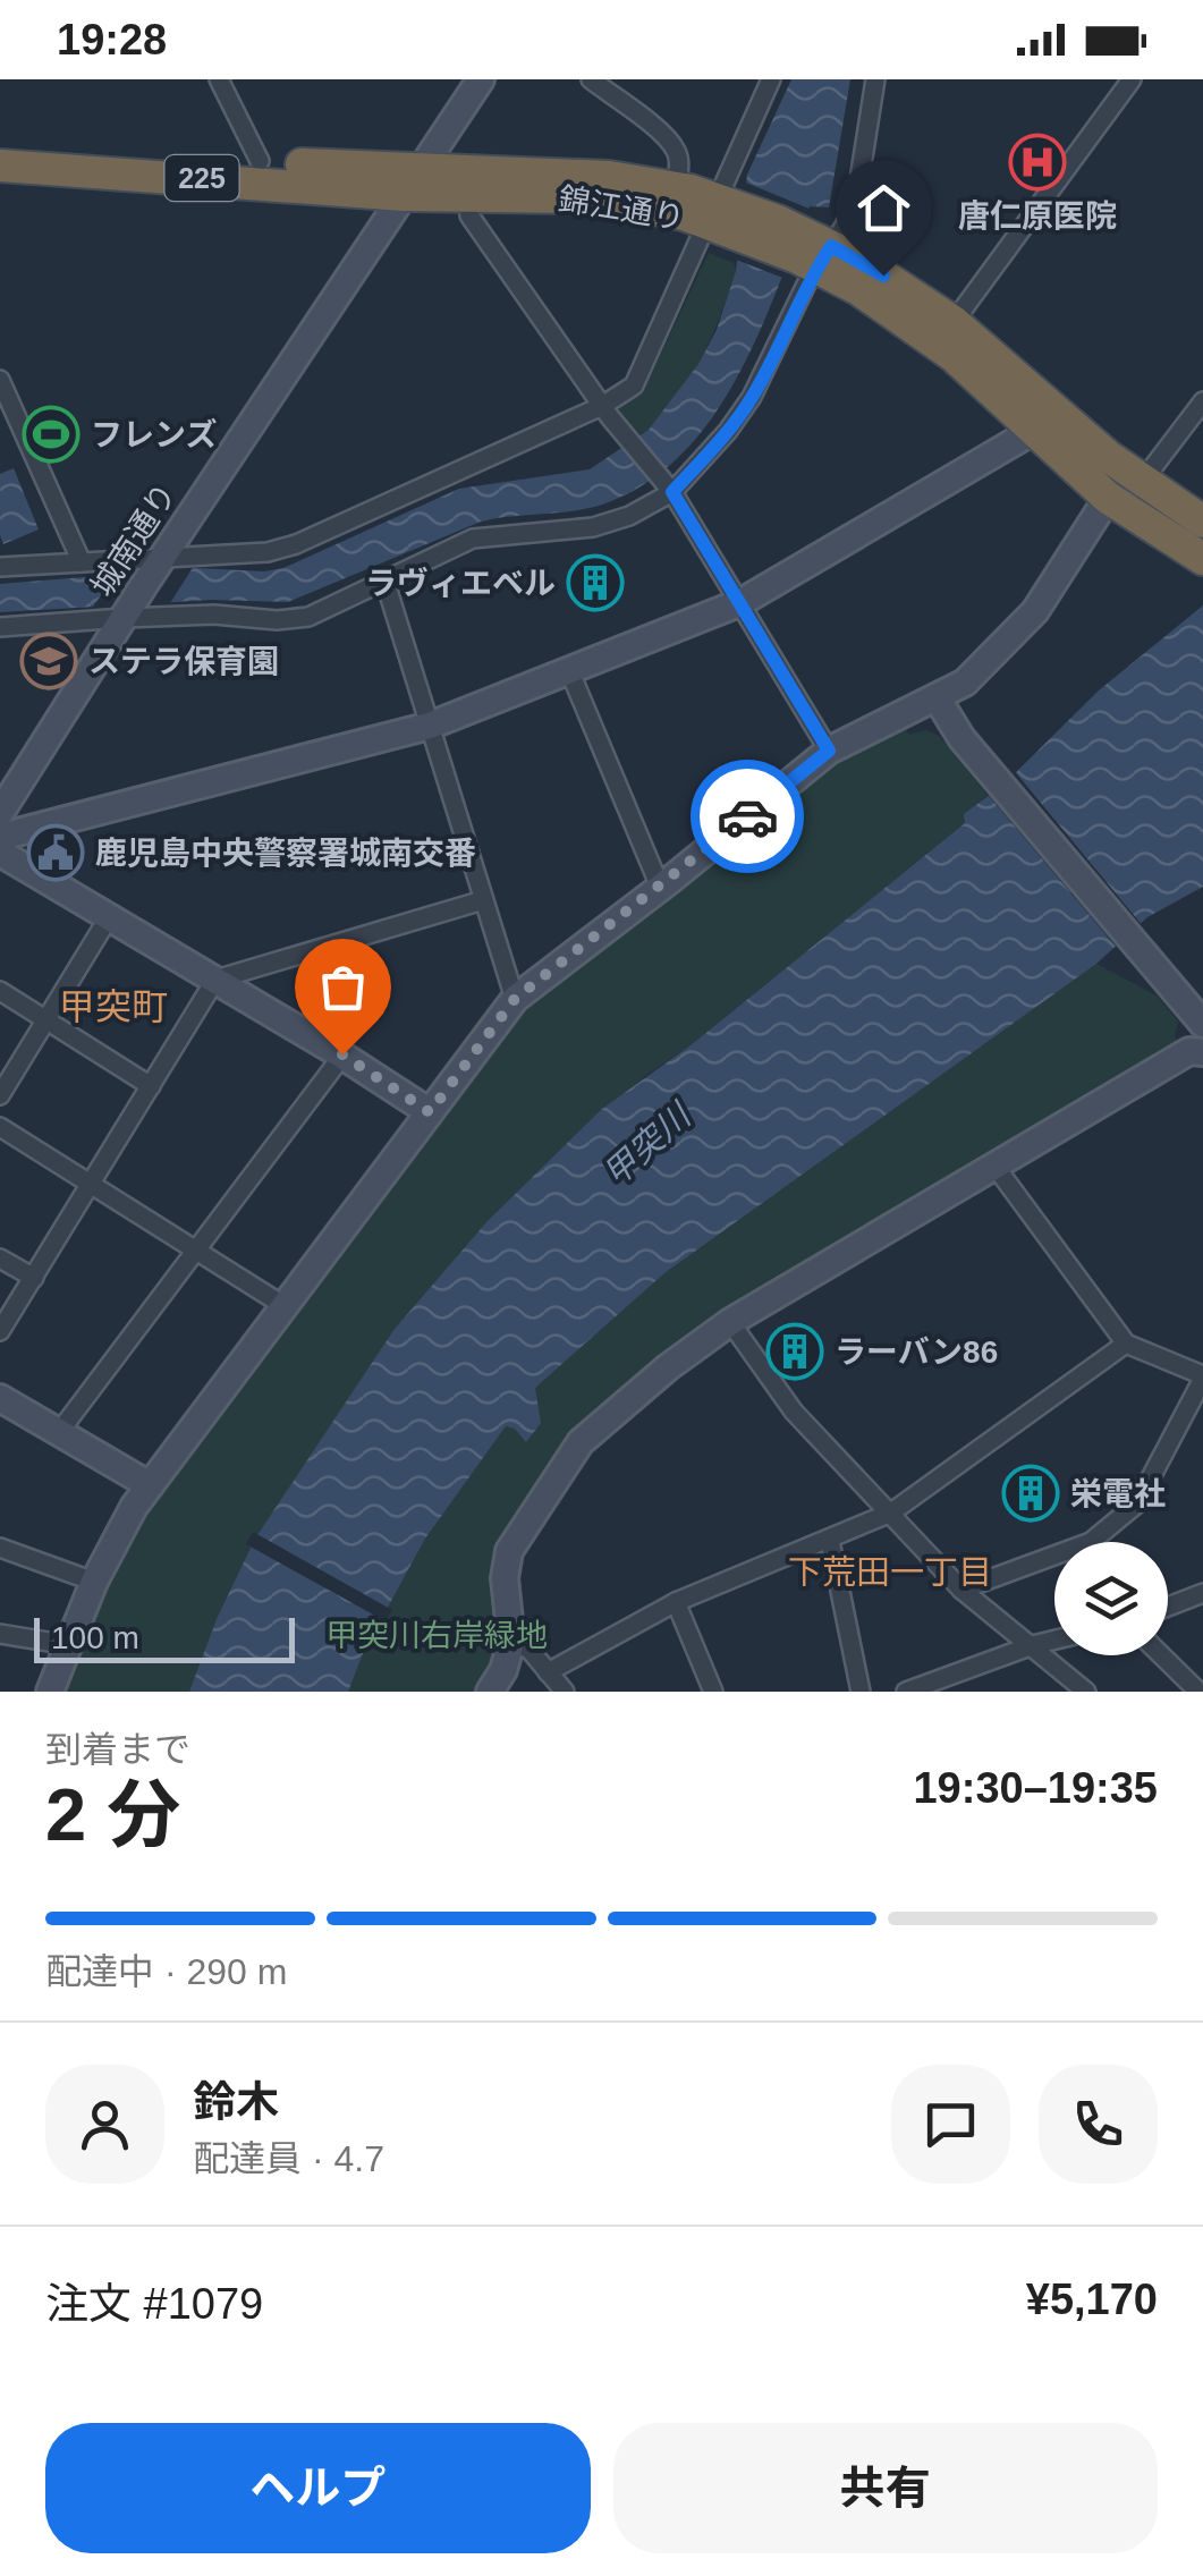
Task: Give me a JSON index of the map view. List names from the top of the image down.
{
  "streets": {
    "highway": ["225", "錦江通り"],
    "street": ["城南通り"]
  },
  "crossings": [
    ["錦江通り", "城南通り"]
  ],
  "districts": ["甲突町", "下荒田一丁目"],
  "water": ["甲突川"],
  "parks": ["甲突川右岸緑地"],
  "places": {
    "hospital": ["唐仁原医院"],
    "sports": ["フレンズ"],
    "building": ["ラヴィエベル", "ラーバン86", "栄電社"],
    "school or university": ["ステラ保育園"],
    "public building": ["鹿児島中央警察署城南交番"]
  },
  "scale_bar": "100 m",
  "page": {
    "status": "19:28",
    "scale": "100 m",
    "heading": ["2 分", "到着まで", "19:30–19:35"],
    "panel": [
      "鈴木",
      "配達員 · 4.7",
      "注文 #1079",
      "¥5,170"
    ],
    "bar": "配達中 · 290 m",
    "buttons": ["ヘルプ", "共有"]
  }
}
